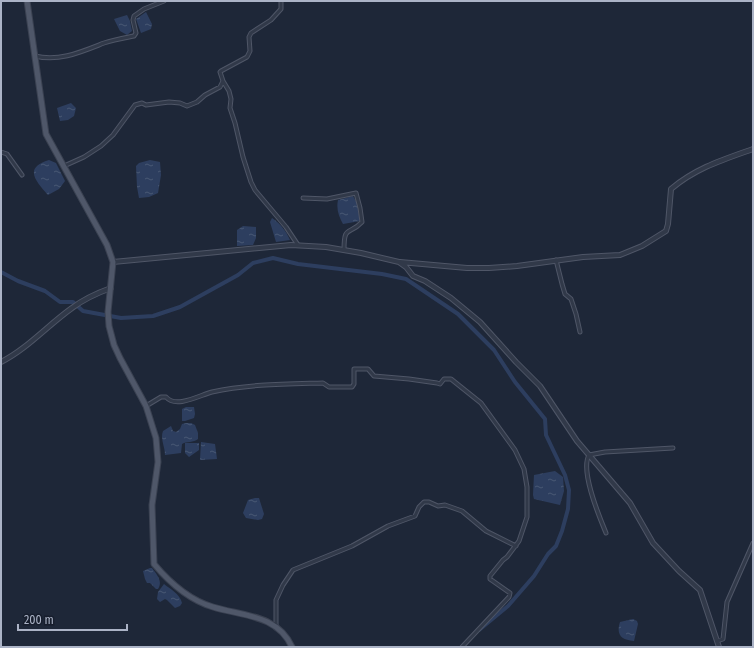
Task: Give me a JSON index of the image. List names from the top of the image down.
{
  "scale_bar": "200 m"
}
